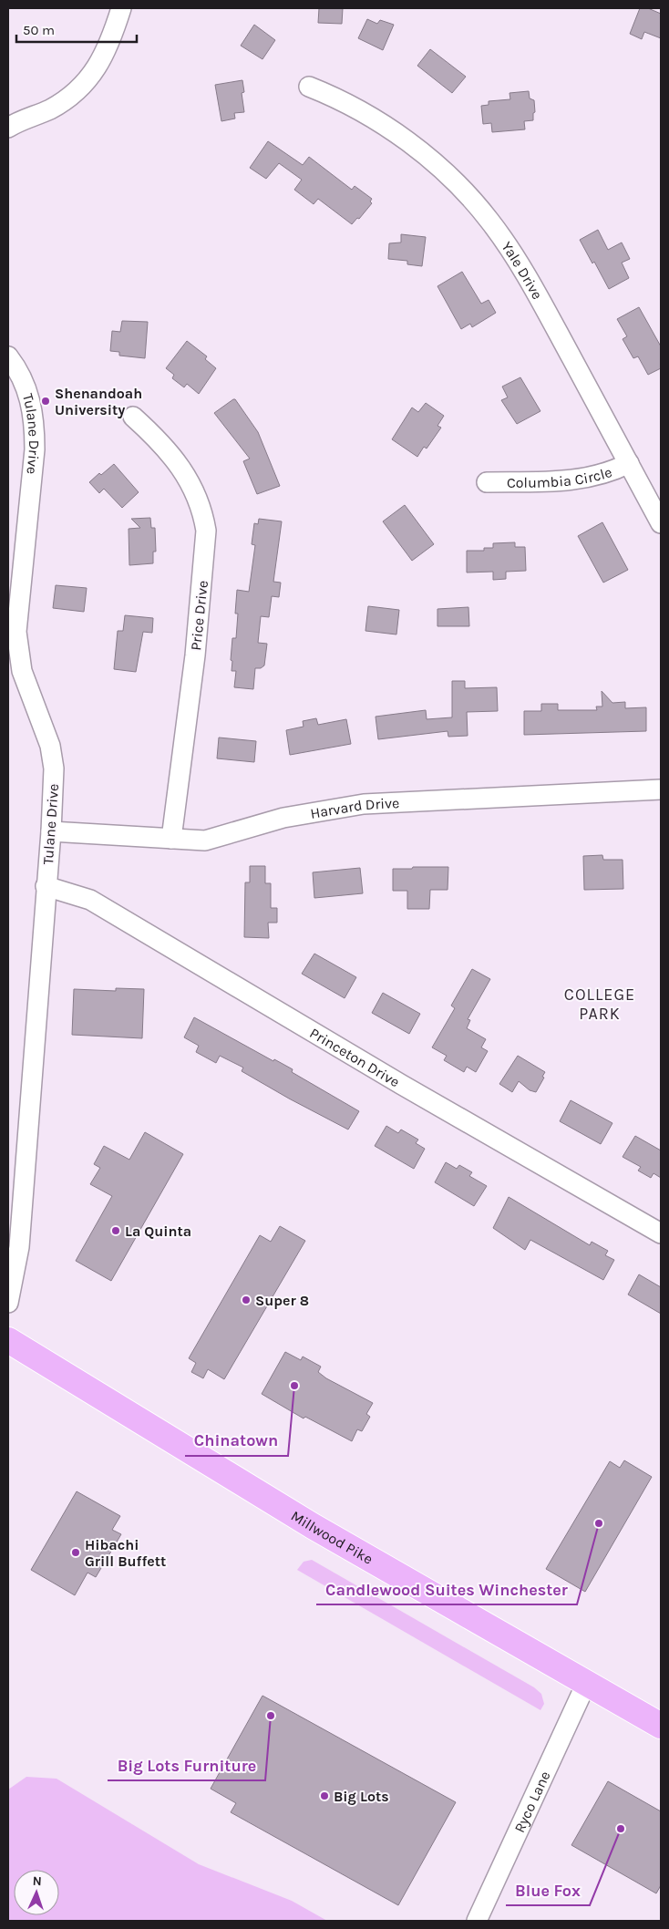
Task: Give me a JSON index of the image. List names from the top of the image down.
{
  "streets": {
    "highway": ["Millwood Pike"],
    "street": [
      "Yale Drive",
      "Tulane Drive",
      "Columbia Circle",
      "Price Drive",
      "Harvard Drive",
      "Princeton Drive",
      "Ryco Lane"
    ]
  },
  "crossings": [
    ["Yale Drive", "Columbia Circle"],
    ["Tulane Drive", "Harvard Drive"],
    ["Tulane Drive", "Princeton Drive"],
    ["Price Drive", "Harvard Drive"],
    ["Millwood Pike", "Ryco Lane"]
  ],
  "districts": ["COLLEGE PARK"],
  "places": [
    "Shenandoah University",
    "La Quinta",
    "Super 8",
    "Chinatown",
    "Candlewood Suites Winchester",
    "Hibachi Grill Buffett",
    "Big Lots Furniture",
    "Big Lots",
    "Blue Fox"
  ],
  "scale_bar": "50 m",
  "north": "top"
}
